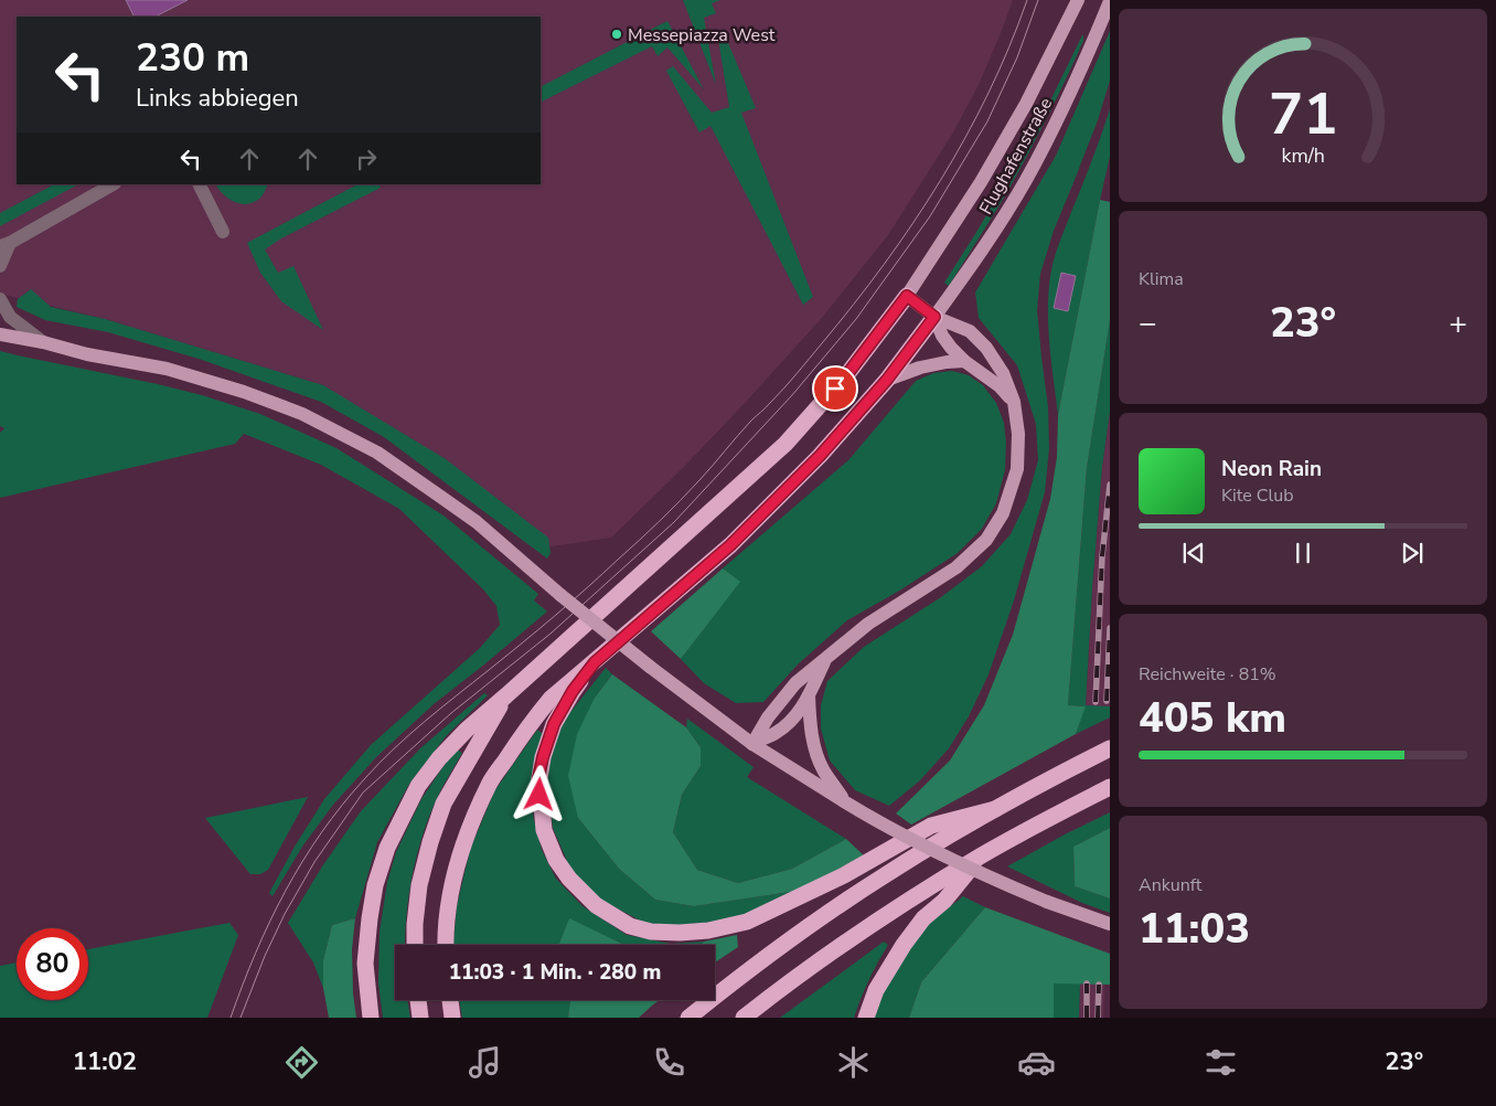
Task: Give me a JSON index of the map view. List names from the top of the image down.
{
  "streets": {
    "main road": ["Flughafenstraße"]
  },
  "places": ["Messepiazza West"],
  "page": {
    "turn": ["230 m", "Links abbiegen"],
    "tile": [
      "Klima",
      ["Reichweite · 81%", "405 km"],
      ["Ankunft", "11:03"]
    ],
    "heat": ["−", "23°", "+"],
    "song": ["Neon Rain", "Kite Club"],
    "limit": "80",
    "trip": "11:03 · 1 Min. · 280 m",
    "tabs": ["11:02", "23°"],
    "gauge": ["71", "km/h"]
  }
}
